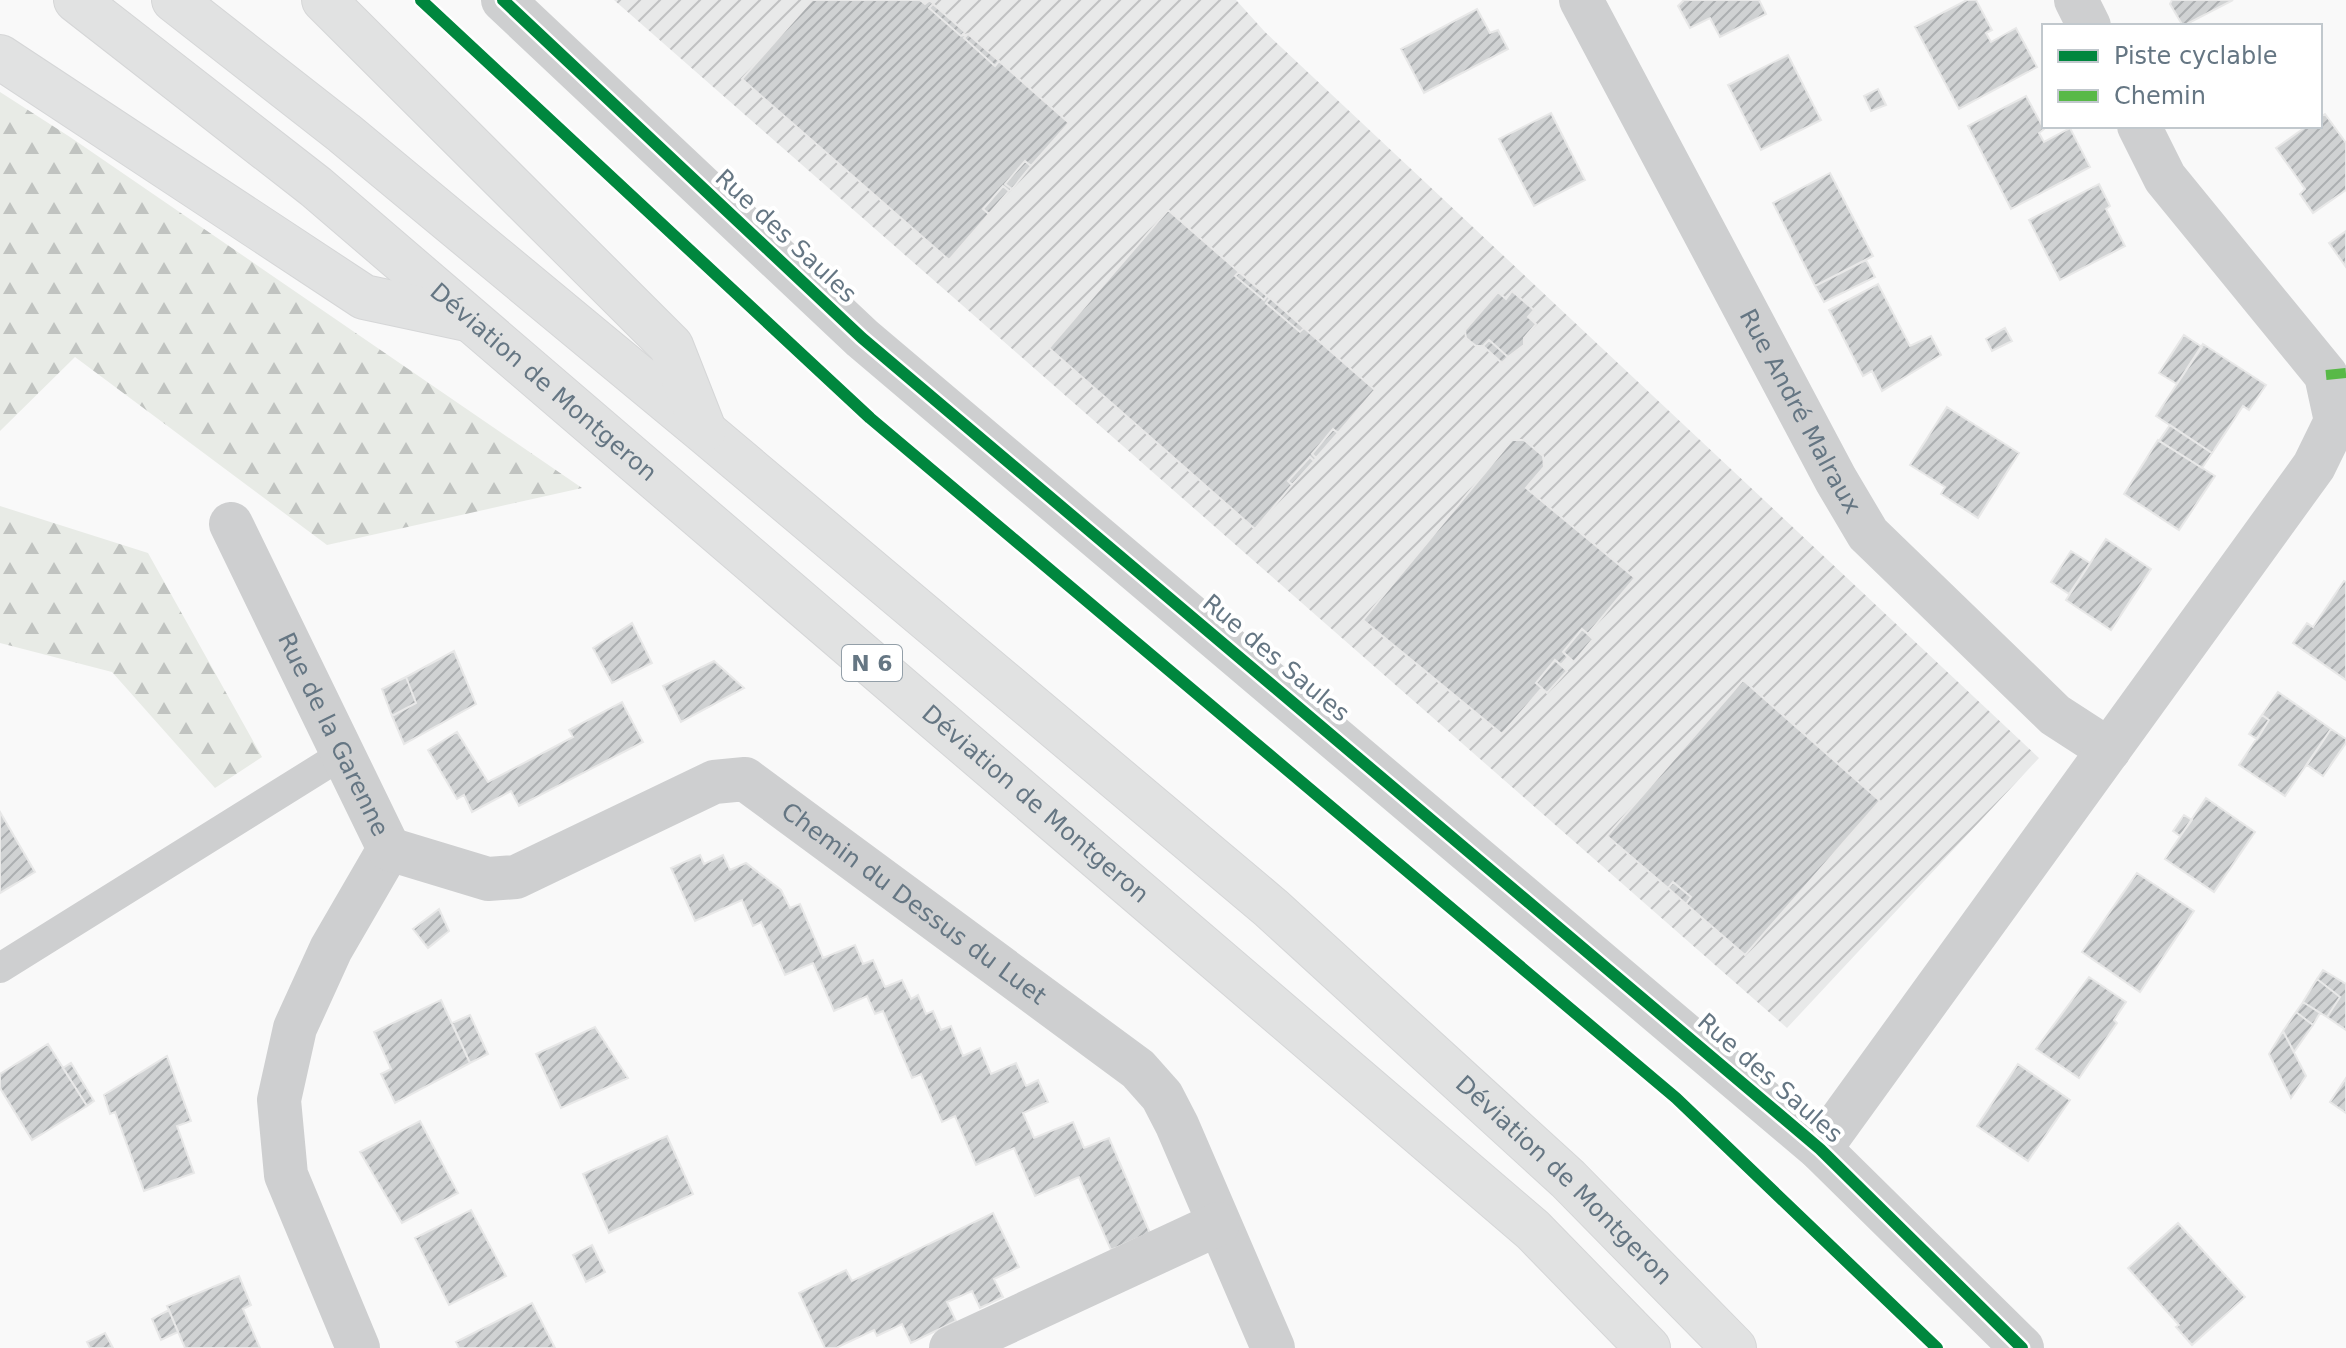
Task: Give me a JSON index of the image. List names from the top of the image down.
{
  "streets": {
    "main road": ["Déviation de Montgeron", "N 6"],
    "street": [
      "Rue des Saules",
      "Rue André Malraux",
      "Rue de la Garenne",
      "Chemin du Dessus du Luet"
    ]
  },
  "crossings": [
    ["Rue de la Garenne", "Chemin du Dessus du Luet"]
  ],
  "legend": ["Piste cyclable", "Chemin"]
}
